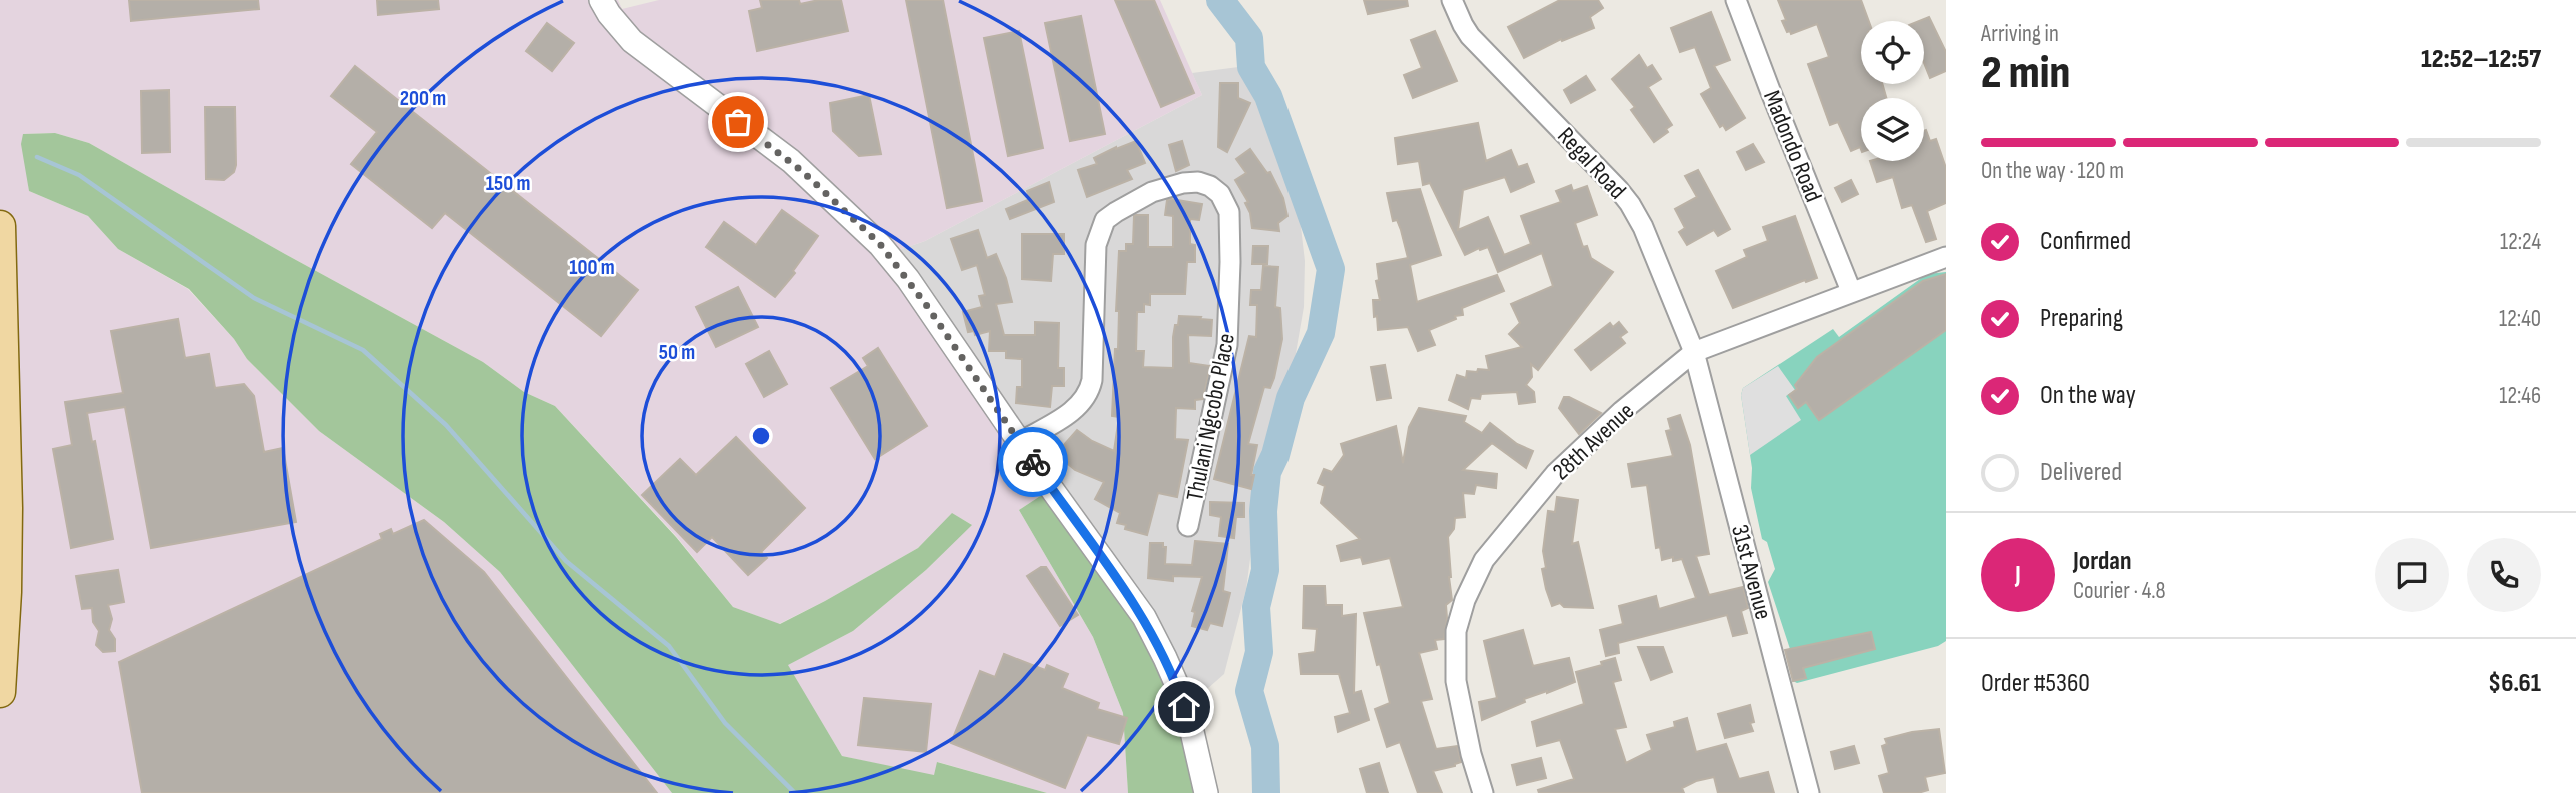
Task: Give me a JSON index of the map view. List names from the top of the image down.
{
  "streets": {
    "street": [
      "Madondo Road",
      "Regal Road",
      "Thulani Ngcobo Place",
      "28th Avenue",
      "31st Avenue"
    ]
  },
  "crossings": [
    ["Madondo Road", "28th Avenue"],
    ["Regal Road", "28th Avenue"],
    ["Regal Road", "31st Avenue"],
    ["28th Avenue", "31st Avenue"]
  ],
  "page": {
    "heading": ["2 min", "Arriving in", "12:52–12:57"],
    "panel": [
      "Jordan",
      "Courier · 4.8",
      "Order #5360",
      "$6.61"
    ],
    "bar": "On the way · 120 m",
    "list": [
      ["Confirmed", "12:24"],
      ["Preparing", "12:40"],
      ["On the way", "12:46"],
      "Delivered"
    ],
    "round": "J"
  },
  "rings": [
    "200 m",
    "150 m",
    "100 m",
    "50 m"
  ]
}
